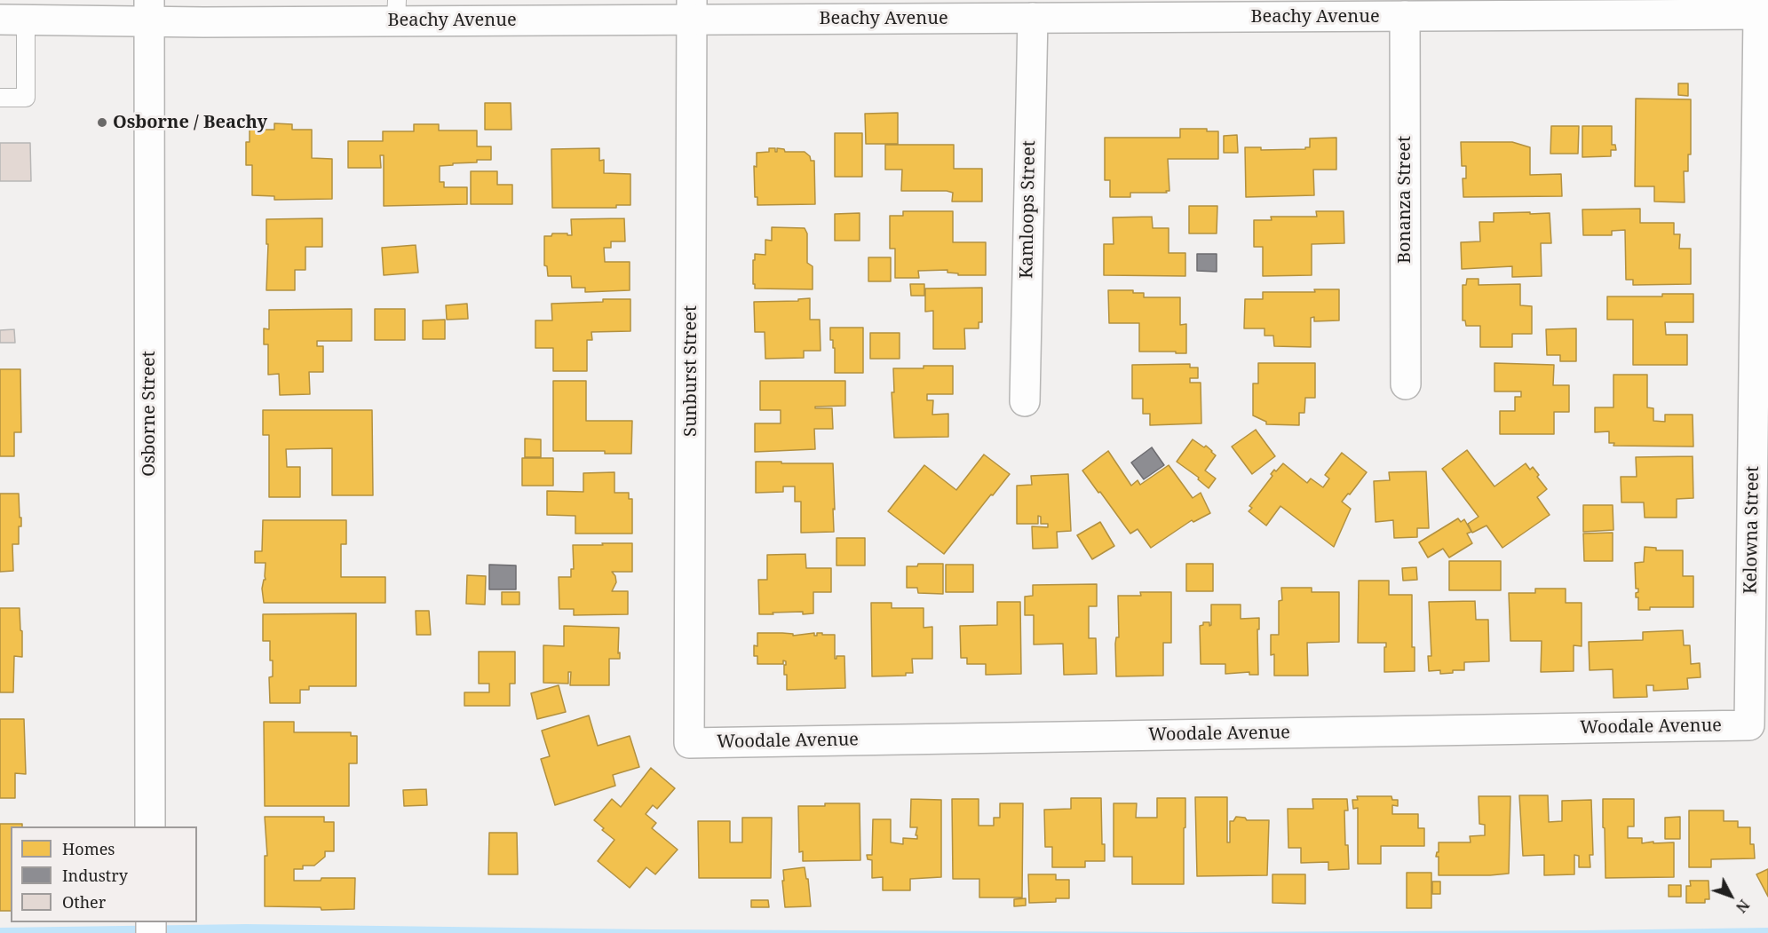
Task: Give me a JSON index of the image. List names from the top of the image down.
{
  "streets": {
    "street": [
      "Beachy Avenue",
      "Bonanza Street",
      "Kamloops Street",
      "Sunburst Street",
      "Osborne Street",
      "Kelowna Street",
      "Woodale Avenue"
    ]
  },
  "crossings": [
    ["Beachy Avenue", "Bonanza Street"],
    ["Beachy Avenue", "Kamloops Street"],
    ["Beachy Avenue", "Sunburst Street"],
    ["Beachy Avenue", "Osborne Street"],
    ["Beachy Avenue", "Kelowna Street"],
    ["Sunburst Street", "Woodale Avenue"],
    ["Kelowna Street", "Woodale Avenue"]
  ],
  "places": ["Osborne / Beachy"],
  "legend": ["Homes", "Industry", "Other"],
  "north": "bottom right"
}
